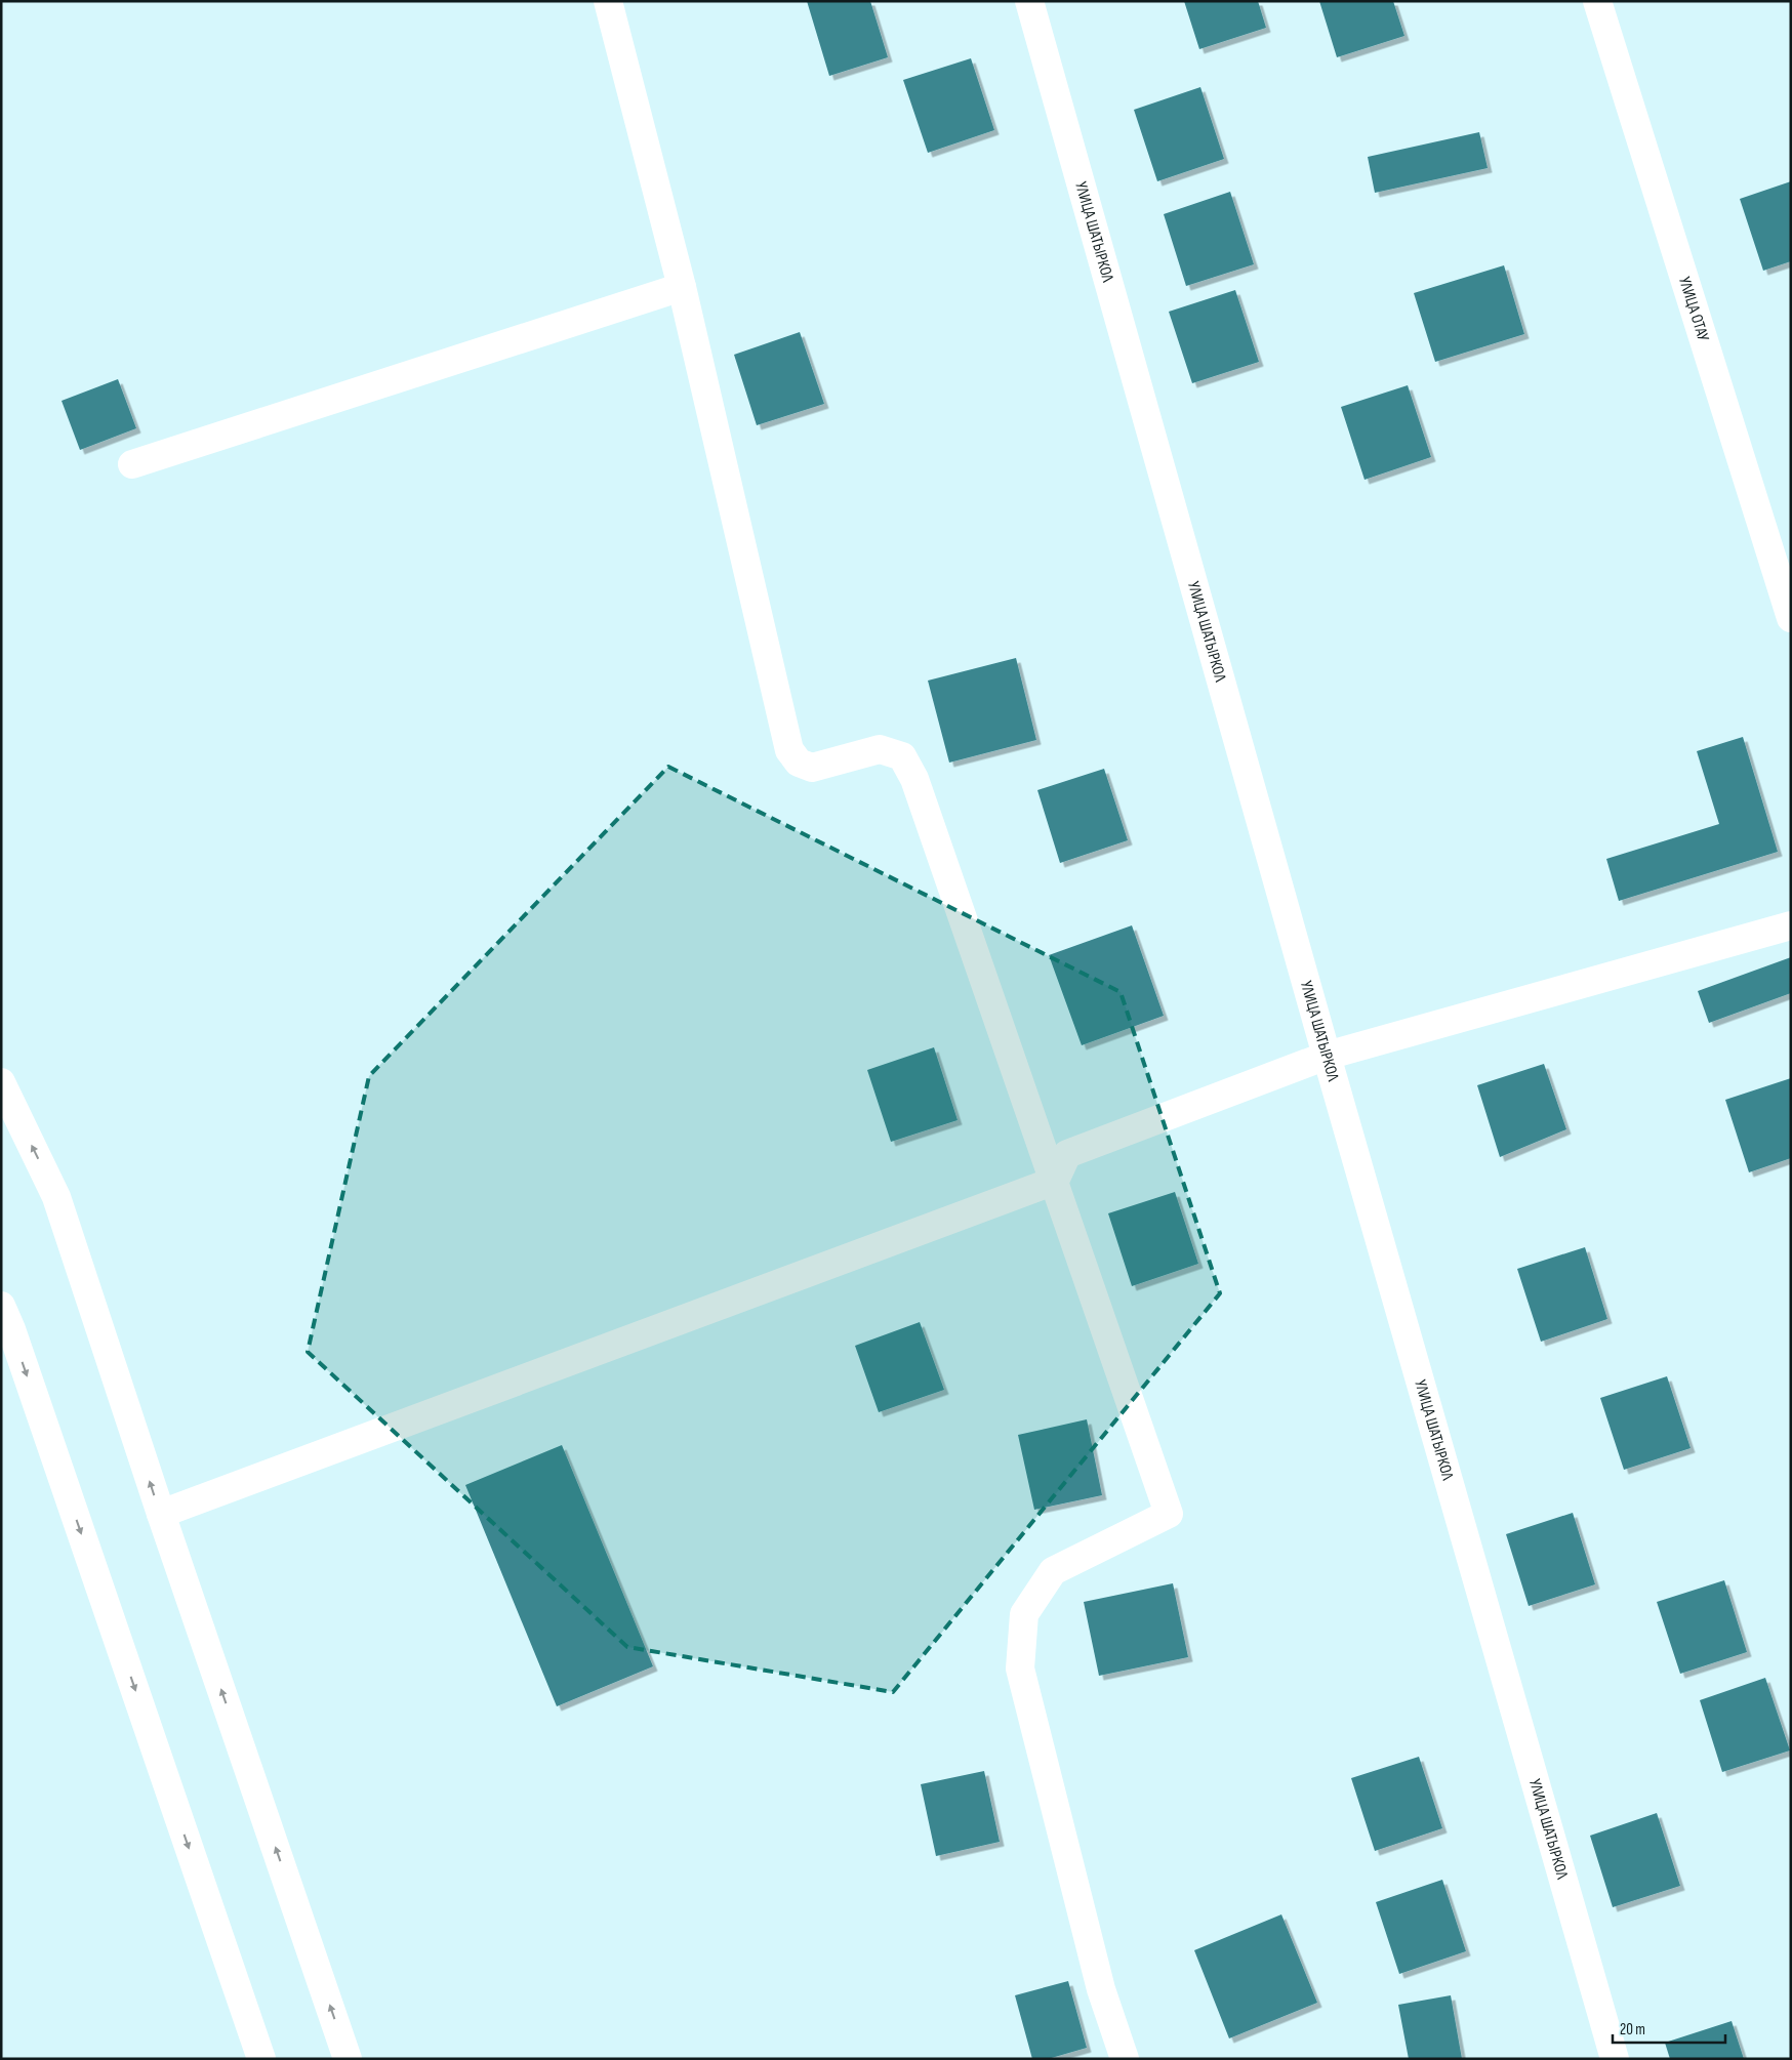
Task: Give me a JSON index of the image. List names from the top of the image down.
{
  "streets": {
    "main road": ["УЛИЦА ШАТЫРКОЛ", "УЛИЦА ОТАУ"]
  },
  "scale_bar": "20 m"
}
